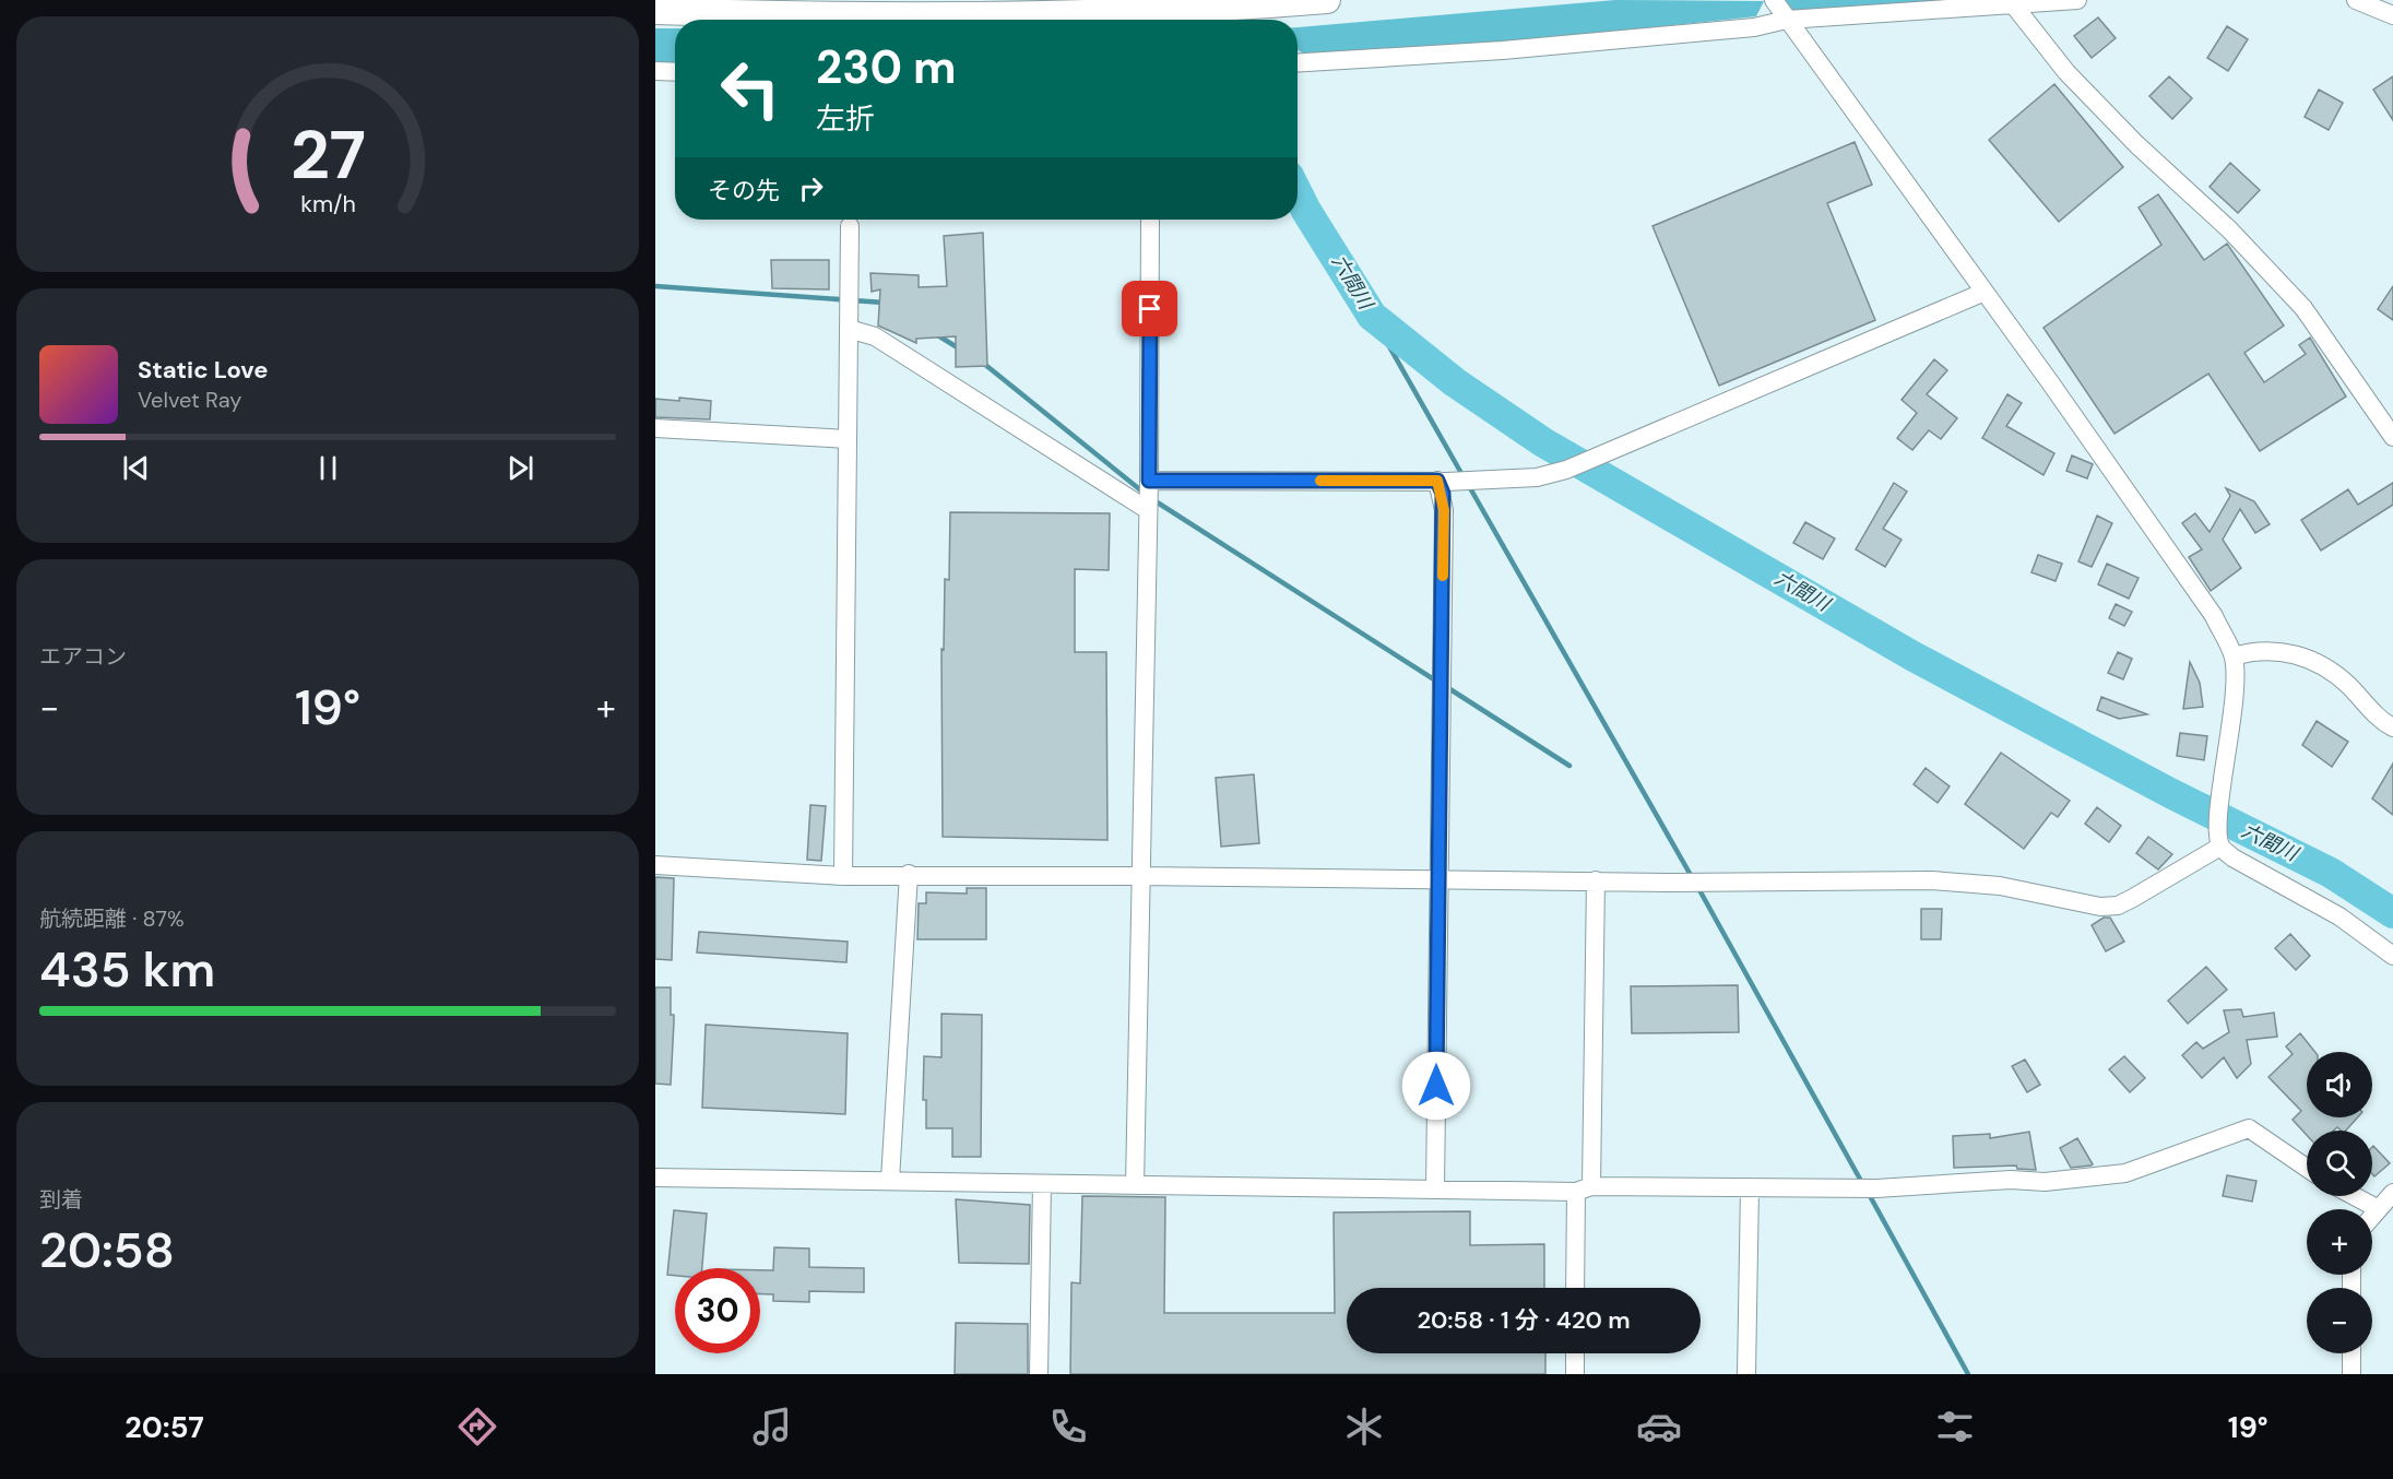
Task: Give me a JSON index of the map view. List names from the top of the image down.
{
  "water": ["六間川"],
  "page": {
    "turn": ["230 m", "左折"],
    "then": "その先",
    "song": ["Static Love", "Velvet Ray"],
    "tile": [
      "エアコン",
      ["航続距離 · 87%", "435 km"],
      ["到着", "20:58"]
    ],
    "heat": ["−", "19°", "+"],
    "map_buttons": ["+", "−"],
    "limit": "30",
    "trip": "20:58 · 1 分 · 420 m",
    "tabs": ["20:57", "19°"],
    "gauge": ["27", "km/h"]
  }
}
